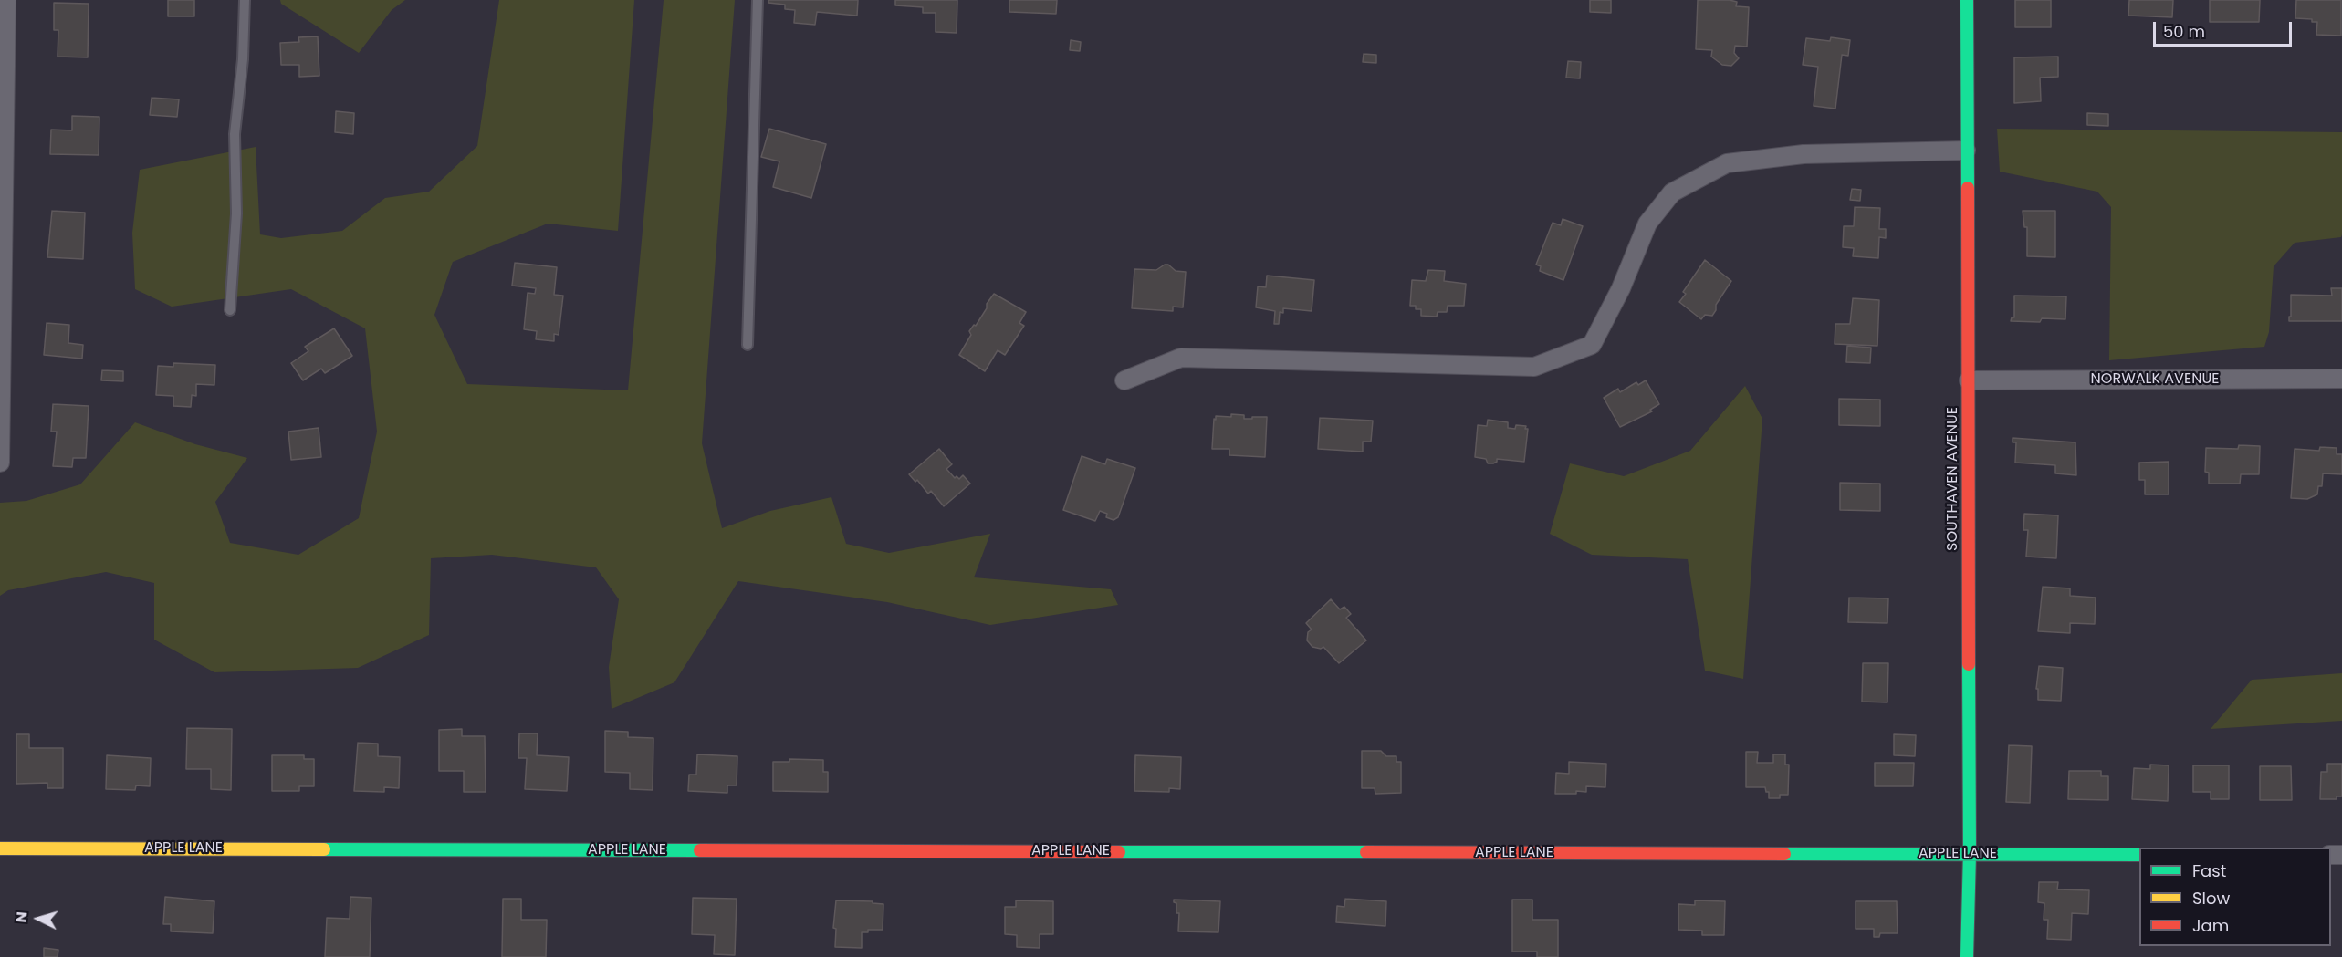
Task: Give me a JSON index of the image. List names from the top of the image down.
{
  "streets": {
    "street": ["NORWALK AVENUE", "SOUTHAVEN AVENUE", "APPLE LANE"]
  },
  "crossings": [
    ["NORWALK AVENUE", "SOUTHAVEN AVENUE"],
    ["SOUTHAVEN AVENUE", "APPLE LANE"]
  ],
  "legend": ["Fast", "Slow", "Jam"],
  "scale_bar": "50 m",
  "north": "left"
}
